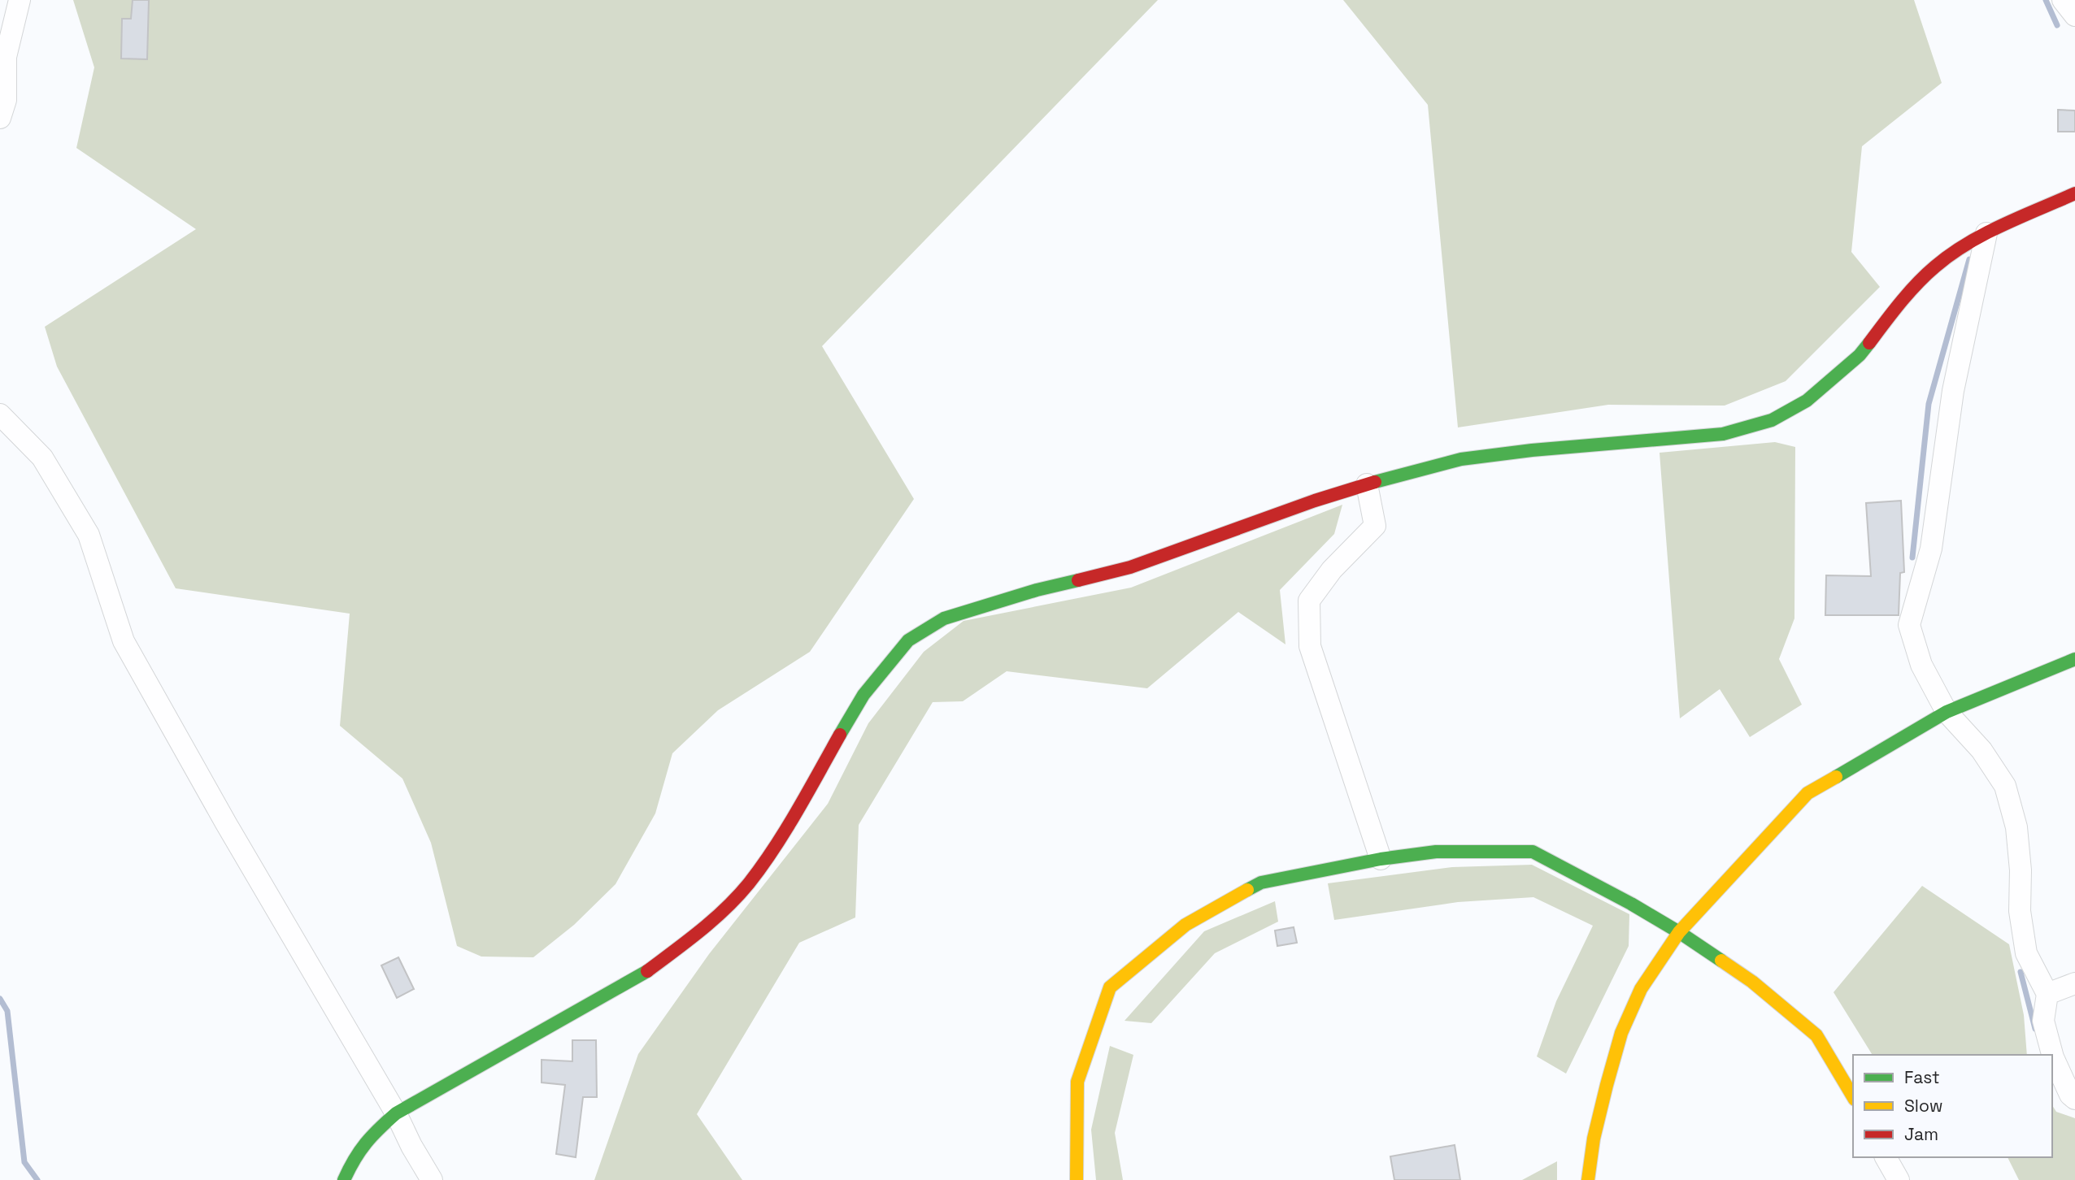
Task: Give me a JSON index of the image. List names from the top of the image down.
{
  "legend": ["Fast", "Slow", "Jam"]
}
